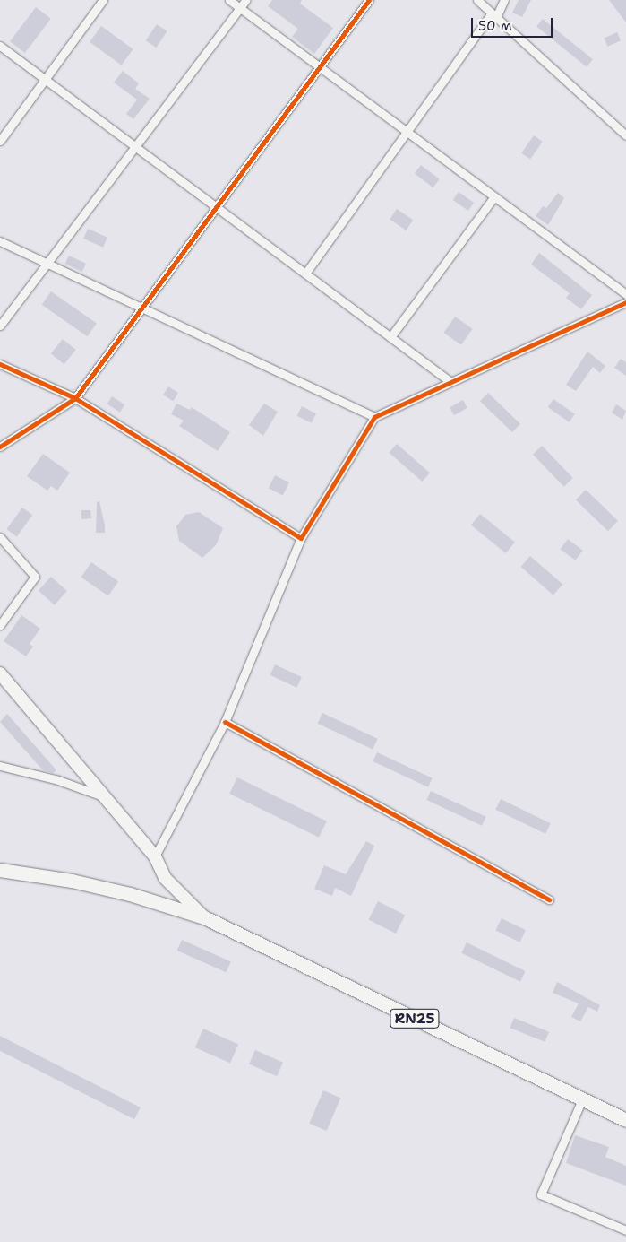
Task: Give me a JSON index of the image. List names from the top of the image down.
{
  "streets": {
    "main road": ["RN25"]
  },
  "scale_bar": "50 m"
}
